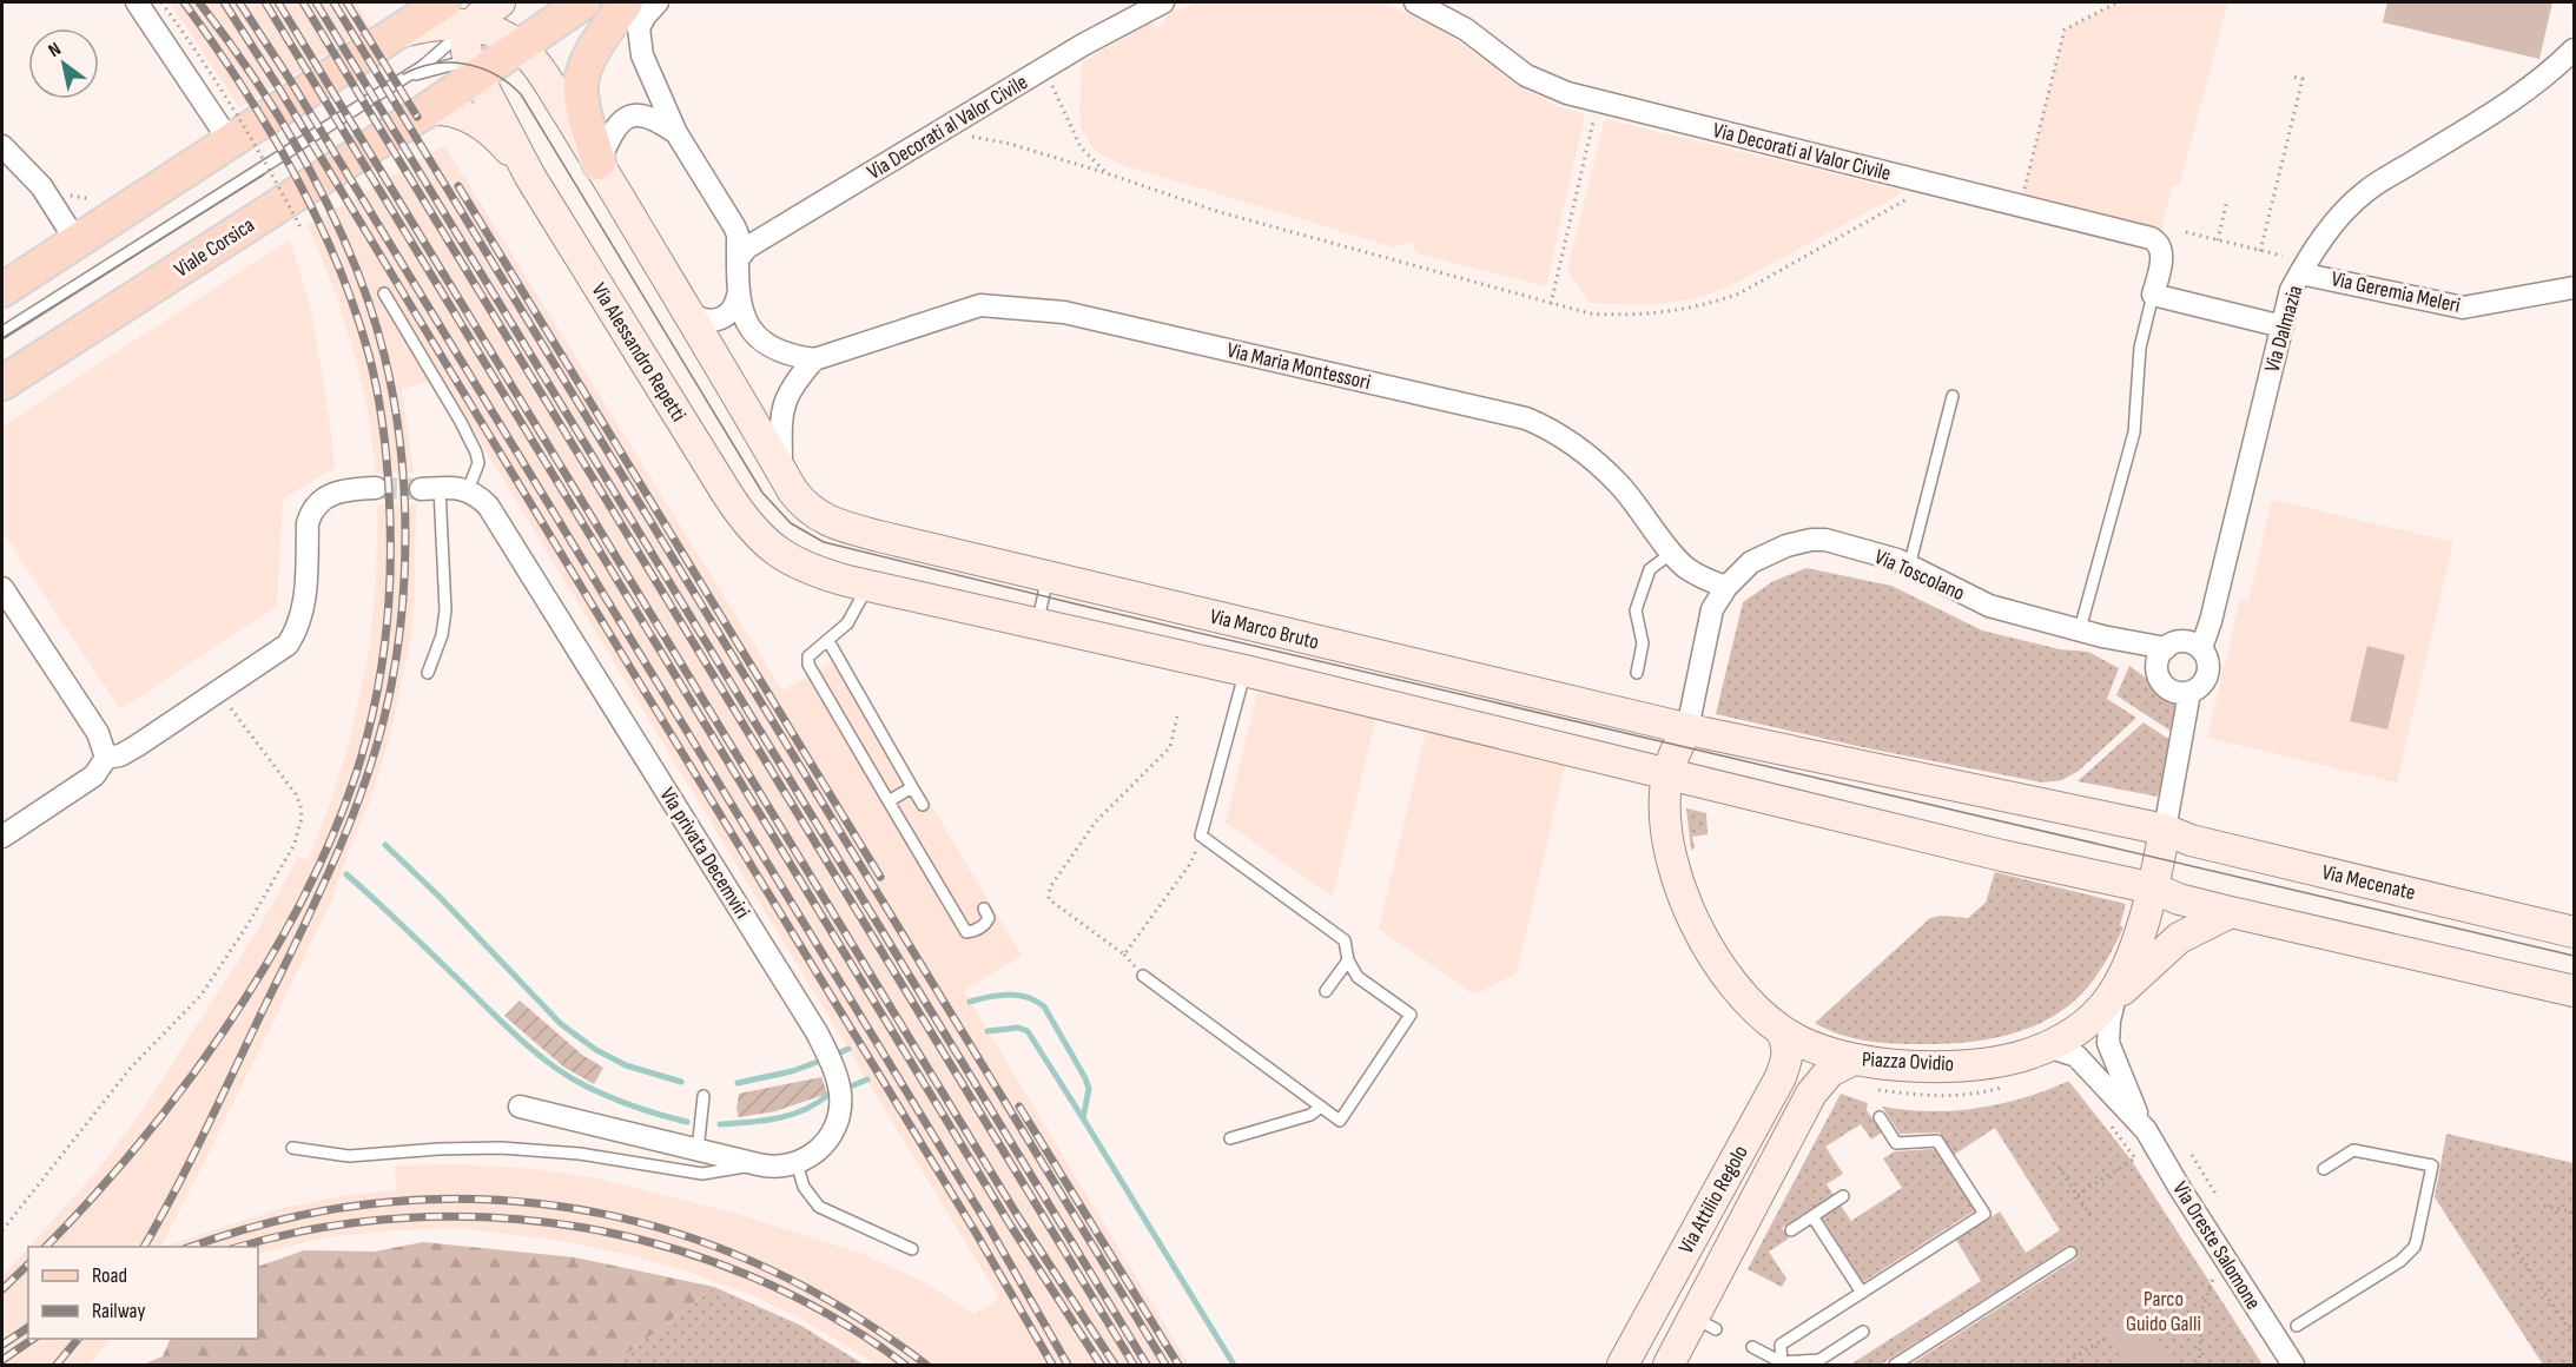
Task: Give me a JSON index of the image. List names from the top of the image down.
{
  "streets": {
    "main road": [
      "Viale Corsica",
      "Via Alessandro Repetti",
      "Via Marco Bruto",
      "Via Mecenate",
      "Piazza Ovidio",
      "Via Attilio Regolo"
    ],
    "street": [
      "Via Decorati al Valor Civile",
      "Via Geremia Meleri",
      "Via Dalmazia",
      "Via Maria Montessori",
      "Via Toscolano",
      "Via privata Decemviri",
      "Via Oreste Salomone"
    ]
  },
  "crossings": [
    ["Viale Corsica", "Via Alessandro Repetti"],
    ["Via Geremia Meleri", "Via Dalmazia"],
    ["Via Dalmazia", "Via Toscolano"],
    ["Via Maria Montessori", "Via Toscolano"],
    ["Via Toscolano", "Via Marco Bruto"],
    ["Via Toscolano", "Piazza Ovidio"],
    ["Via Marco Bruto", "Piazza Ovidio"],
    ["Piazza Ovidio", "Via Attilio Regolo"],
    ["Piazza Ovidio", "Via Oreste Salomone"]
  ],
  "parks": ["Parco Guido Galli"],
  "legend": ["Road", "Railway"],
  "north": "top left"
}
